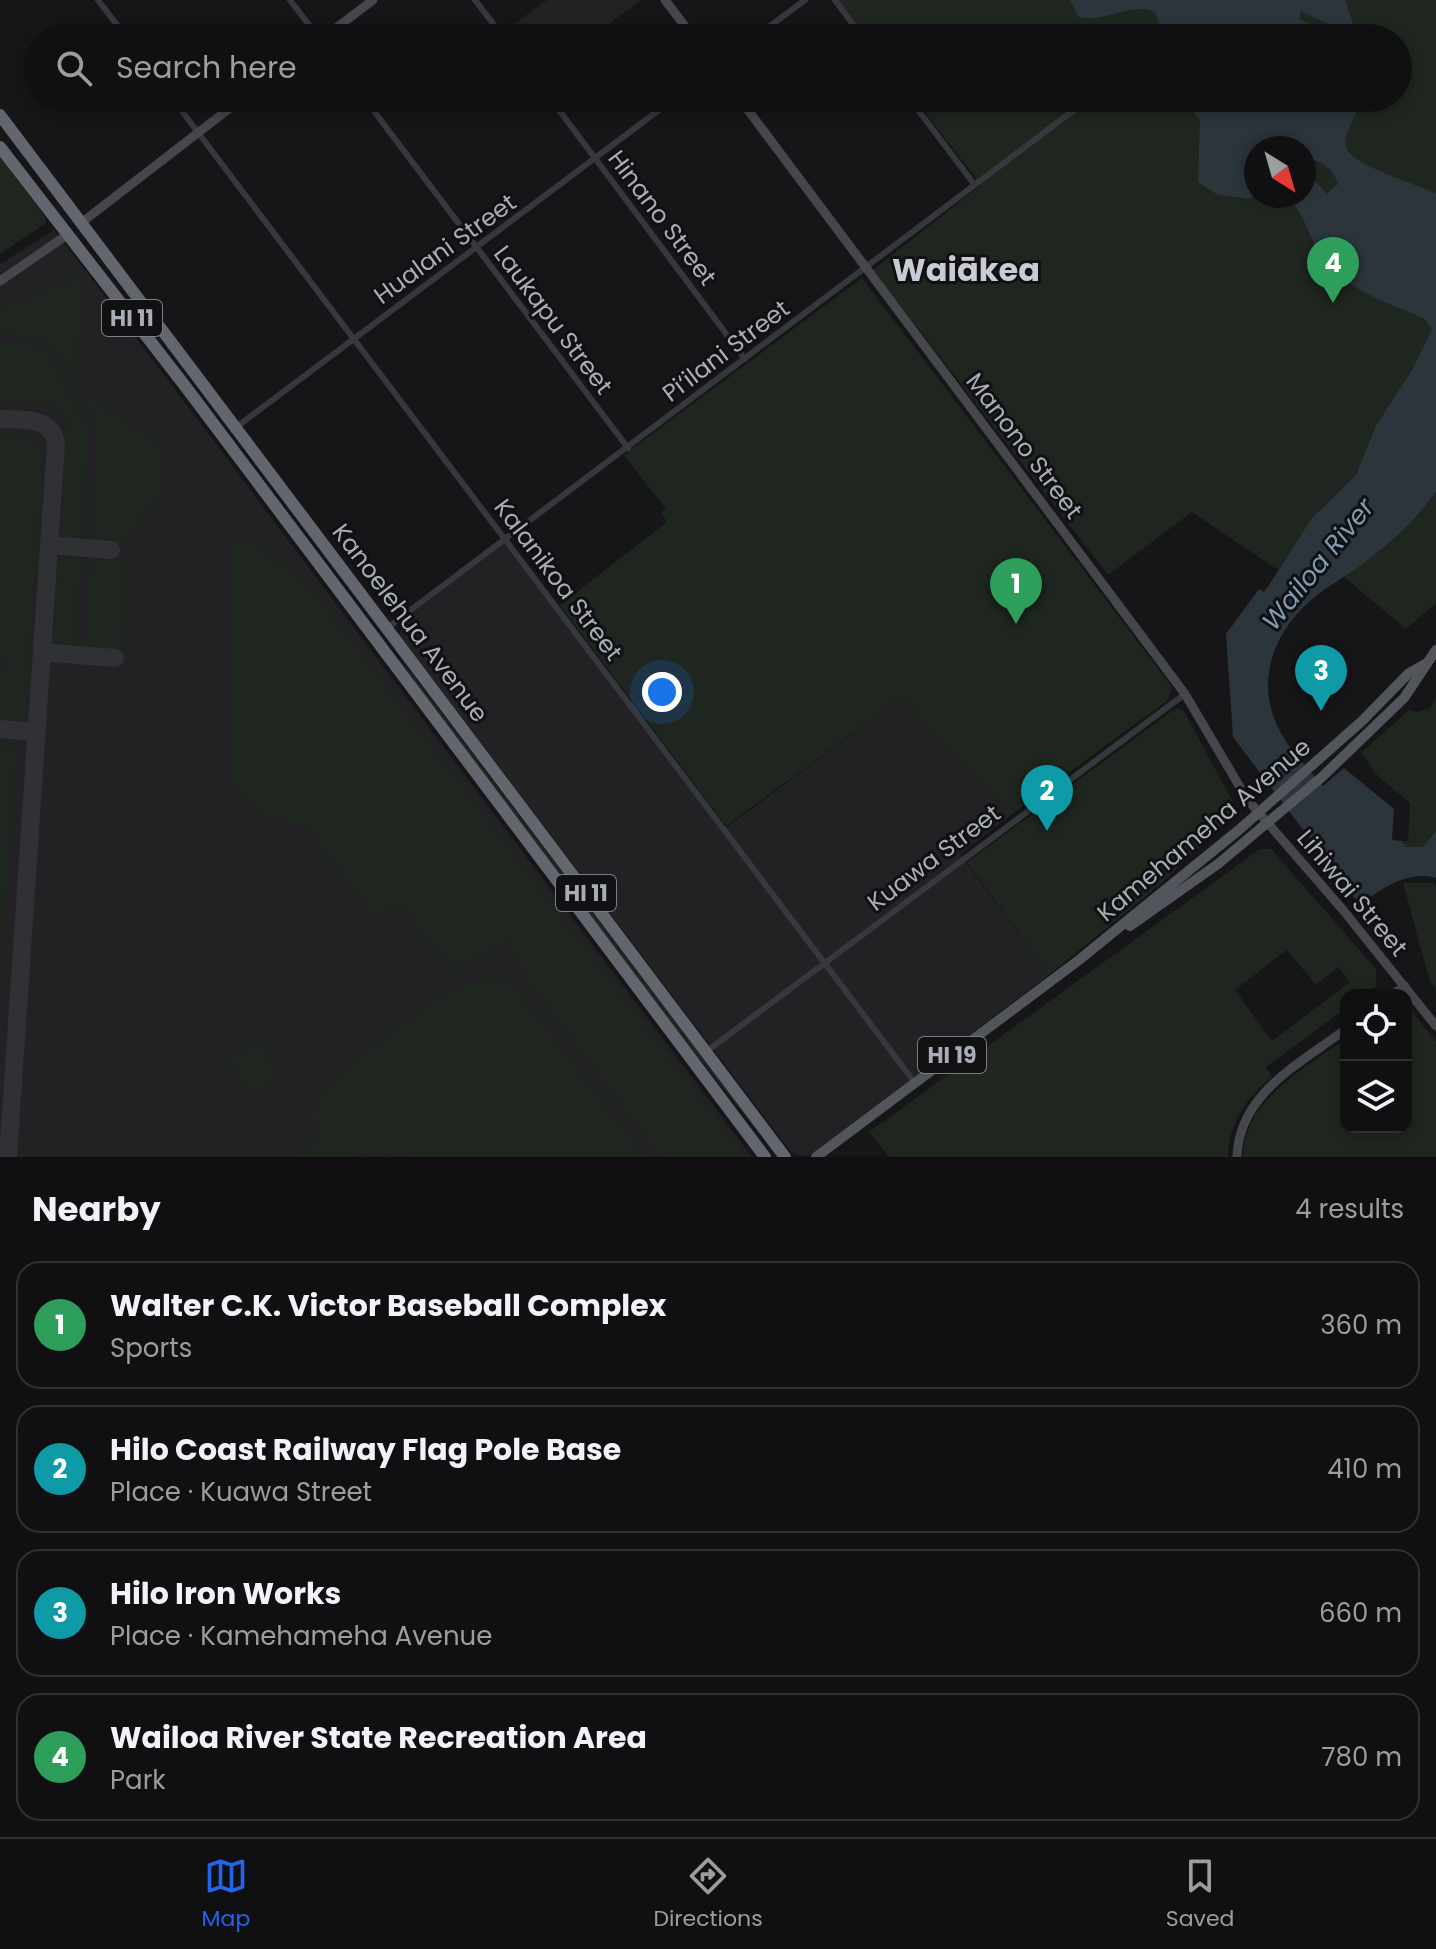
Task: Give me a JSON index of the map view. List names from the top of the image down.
{
  "streets": {
    "highway": ["HI 11", "Kanoelehua Avenue"],
    "main road": ["Kamehameha Avenue", "HI 19"],
    "street": [
      "Hinano Street",
      "Hualani Street",
      "Laukapu Street",
      "Pi‘ilani Street",
      "Manono Street",
      "Kalanikoa Street",
      "Kuawa Street",
      "Lihiwai Street"
    ]
  },
  "crossings": [
    ["Hinano Street", "Hualani Street"],
    ["Hinano Street", "Pi‘ilani Street"],
    ["Hualani Street", "Laukapu Street"],
    ["Hualani Street", "Kalanikoa Street"],
    ["Hualani Street", "Kanoelehua Avenue"],
    ["Laukapu Street", "Pi‘ilani Street"],
    ["Pi‘ilani Street", "Manono Street"],
    ["Pi‘ilani Street", "Kalanikoa Street"],
    ["Pi‘ilani Street", "Kanoelehua Avenue"],
    ["Manono Street", "Kamehameha Avenue"],
    ["Manono Street", "Kuawa Street"],
    ["Manono Street", "Lihiwai Street"],
    ["Kalanikoa Street", "Kamehameha Avenue"],
    ["Kalanikoa Street", "Kuawa Street"],
    ["Kanoelehua Avenue", "Kuawa Street"],
    ["Kamehameha Avenue", "Lihiwai Street"]
  ],
  "districts": ["Waiākea"],
  "water": ["Wailoa River"],
  "north": "bottom right",
  "page": {
    "search": "Search here",
    "pins": [
      "4",
      "1",
      "3",
      "2"
    ],
    "heading": ["Nearby", "4 results"],
    "list": [
      {
        "mark": "1",
        "name": "Walter C.K. Victor Baseball Complex",
        "note": "Sports",
        "value": "360 m"
      },
      {
        "mark": "2",
        "name": "Hilo Coast Railway Flag Pole Base",
        "note": "Place · Kuawa Street",
        "value": "410 m"
      },
      {
        "mark": "3",
        "name": "Hilo Iron Works",
        "note": "Place · Kamehameha Avenue",
        "value": "660 m"
      },
      {
        "mark": "4",
        "name": "Wailoa River State Recreation Area",
        "note": "Park",
        "value": "780 m"
      }
    ],
    "nav": ["Map", "Directions", "Saved"]
  }
}
